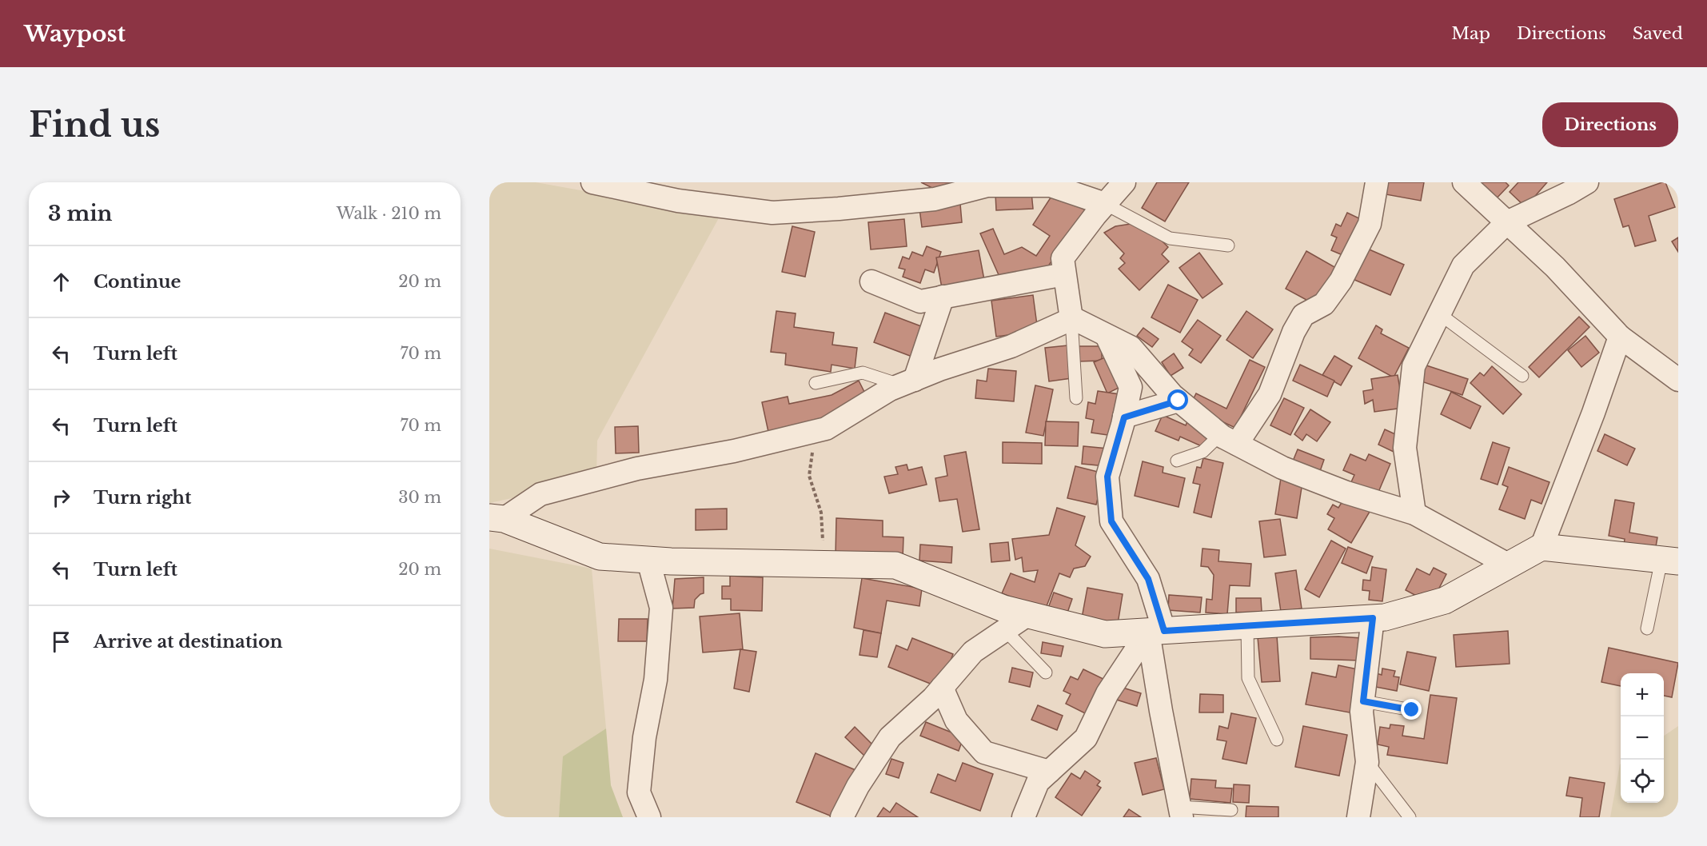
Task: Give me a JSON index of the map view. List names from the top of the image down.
{
  "page": {
    "header": "Waypost",
    "nav": ["Map", "Directions", "Saved"],
    "buttons": "Directions",
    "title": "Find us",
    "heading": ["3 min", "Walk · 210 m"],
    "list": [
      ["Continue", "20 m"],
      ["Turn left", "70 m"],
      ["Turn left", "70 m"],
      ["Turn right", "30 m"],
      ["Turn left", "20 m"],
      "Arrive at destination"
    ],
    "map_buttons": ["+", "−"]
  }
}
